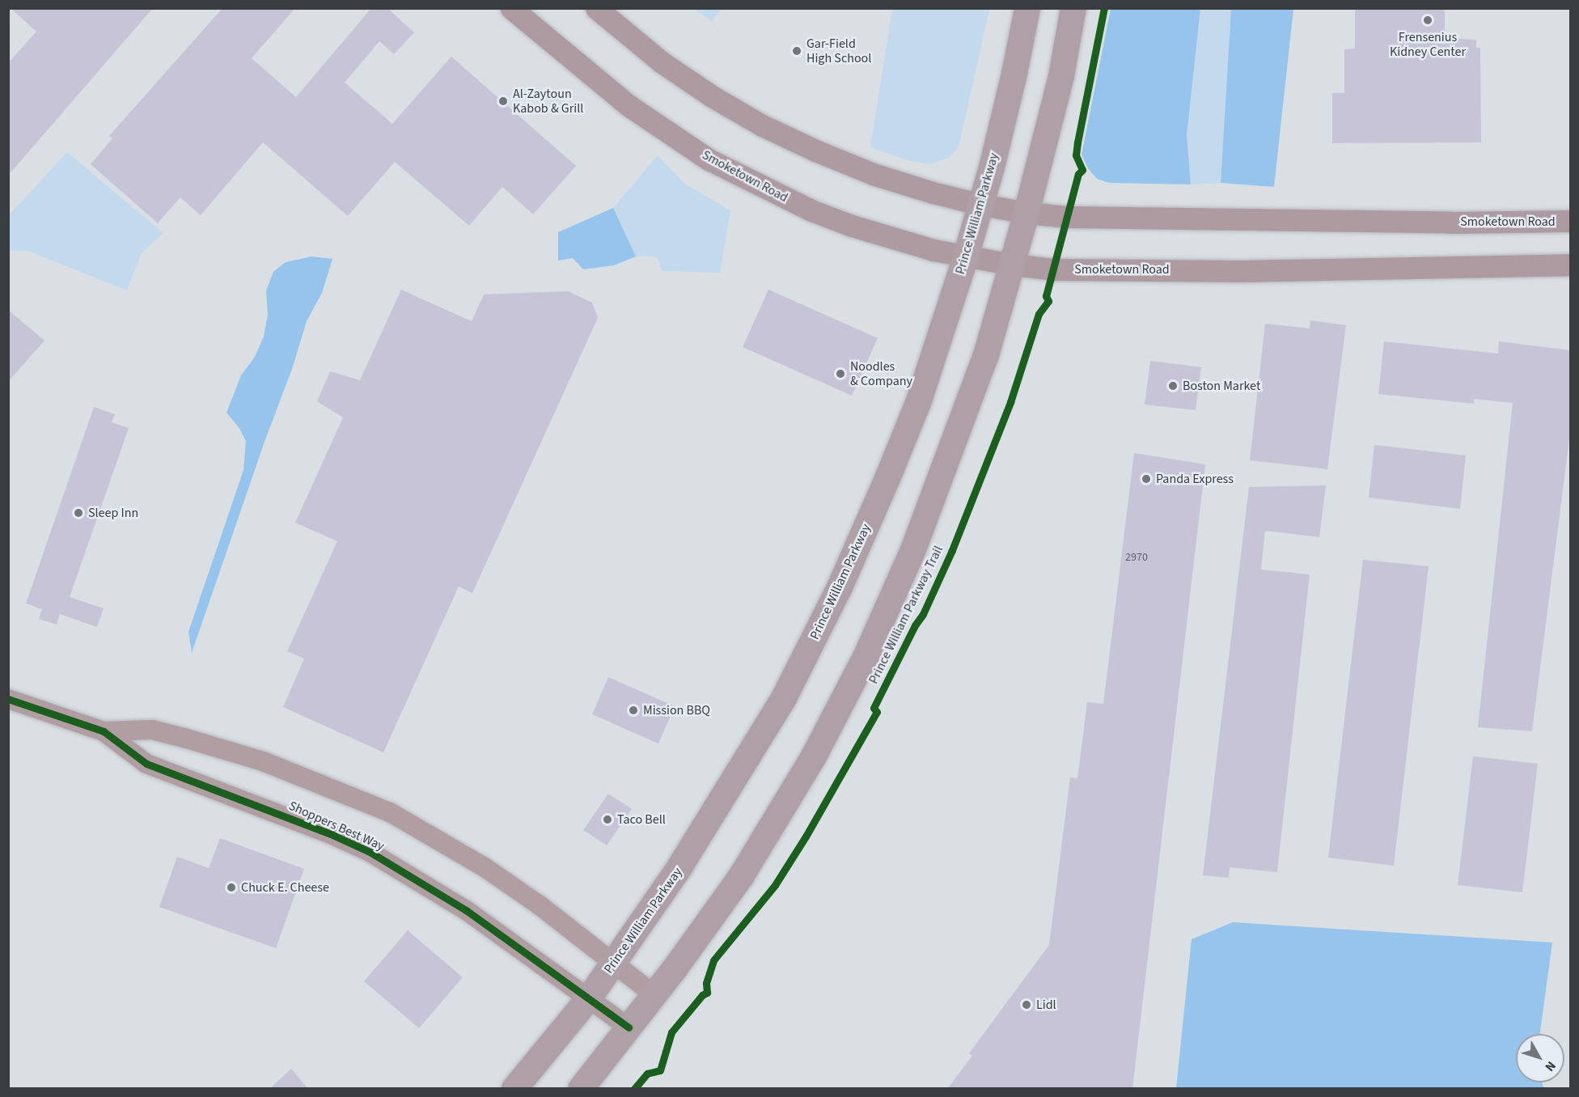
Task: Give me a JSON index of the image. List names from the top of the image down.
{
  "streets": {
    "highway": ["Prince William Parkway"],
    "main road": ["Smoketown Road"],
    "street": ["Shoppers Best Way"],
    "cycle path": ["Prince William Parkway Trail"]
  },
  "crossings": [
    ["Smoketown Road", "Prince William Parkway"],
    ["Prince William Parkway", "Shoppers Best Way"]
  ],
  "places": [
    "Frensenius Kidney Center",
    "Gar-Field High School",
    "Al-Zaytoun Kabob & Grill",
    "Noodles & Company",
    "Boston Market",
    "Panda Express",
    "Sleep Inn",
    "Mission BBQ",
    "Taco Bell",
    "Chuck E. Cheese",
    "Lidl"
  ],
  "house_numbers": ["2970"],
  "north": "bottom right"
}
